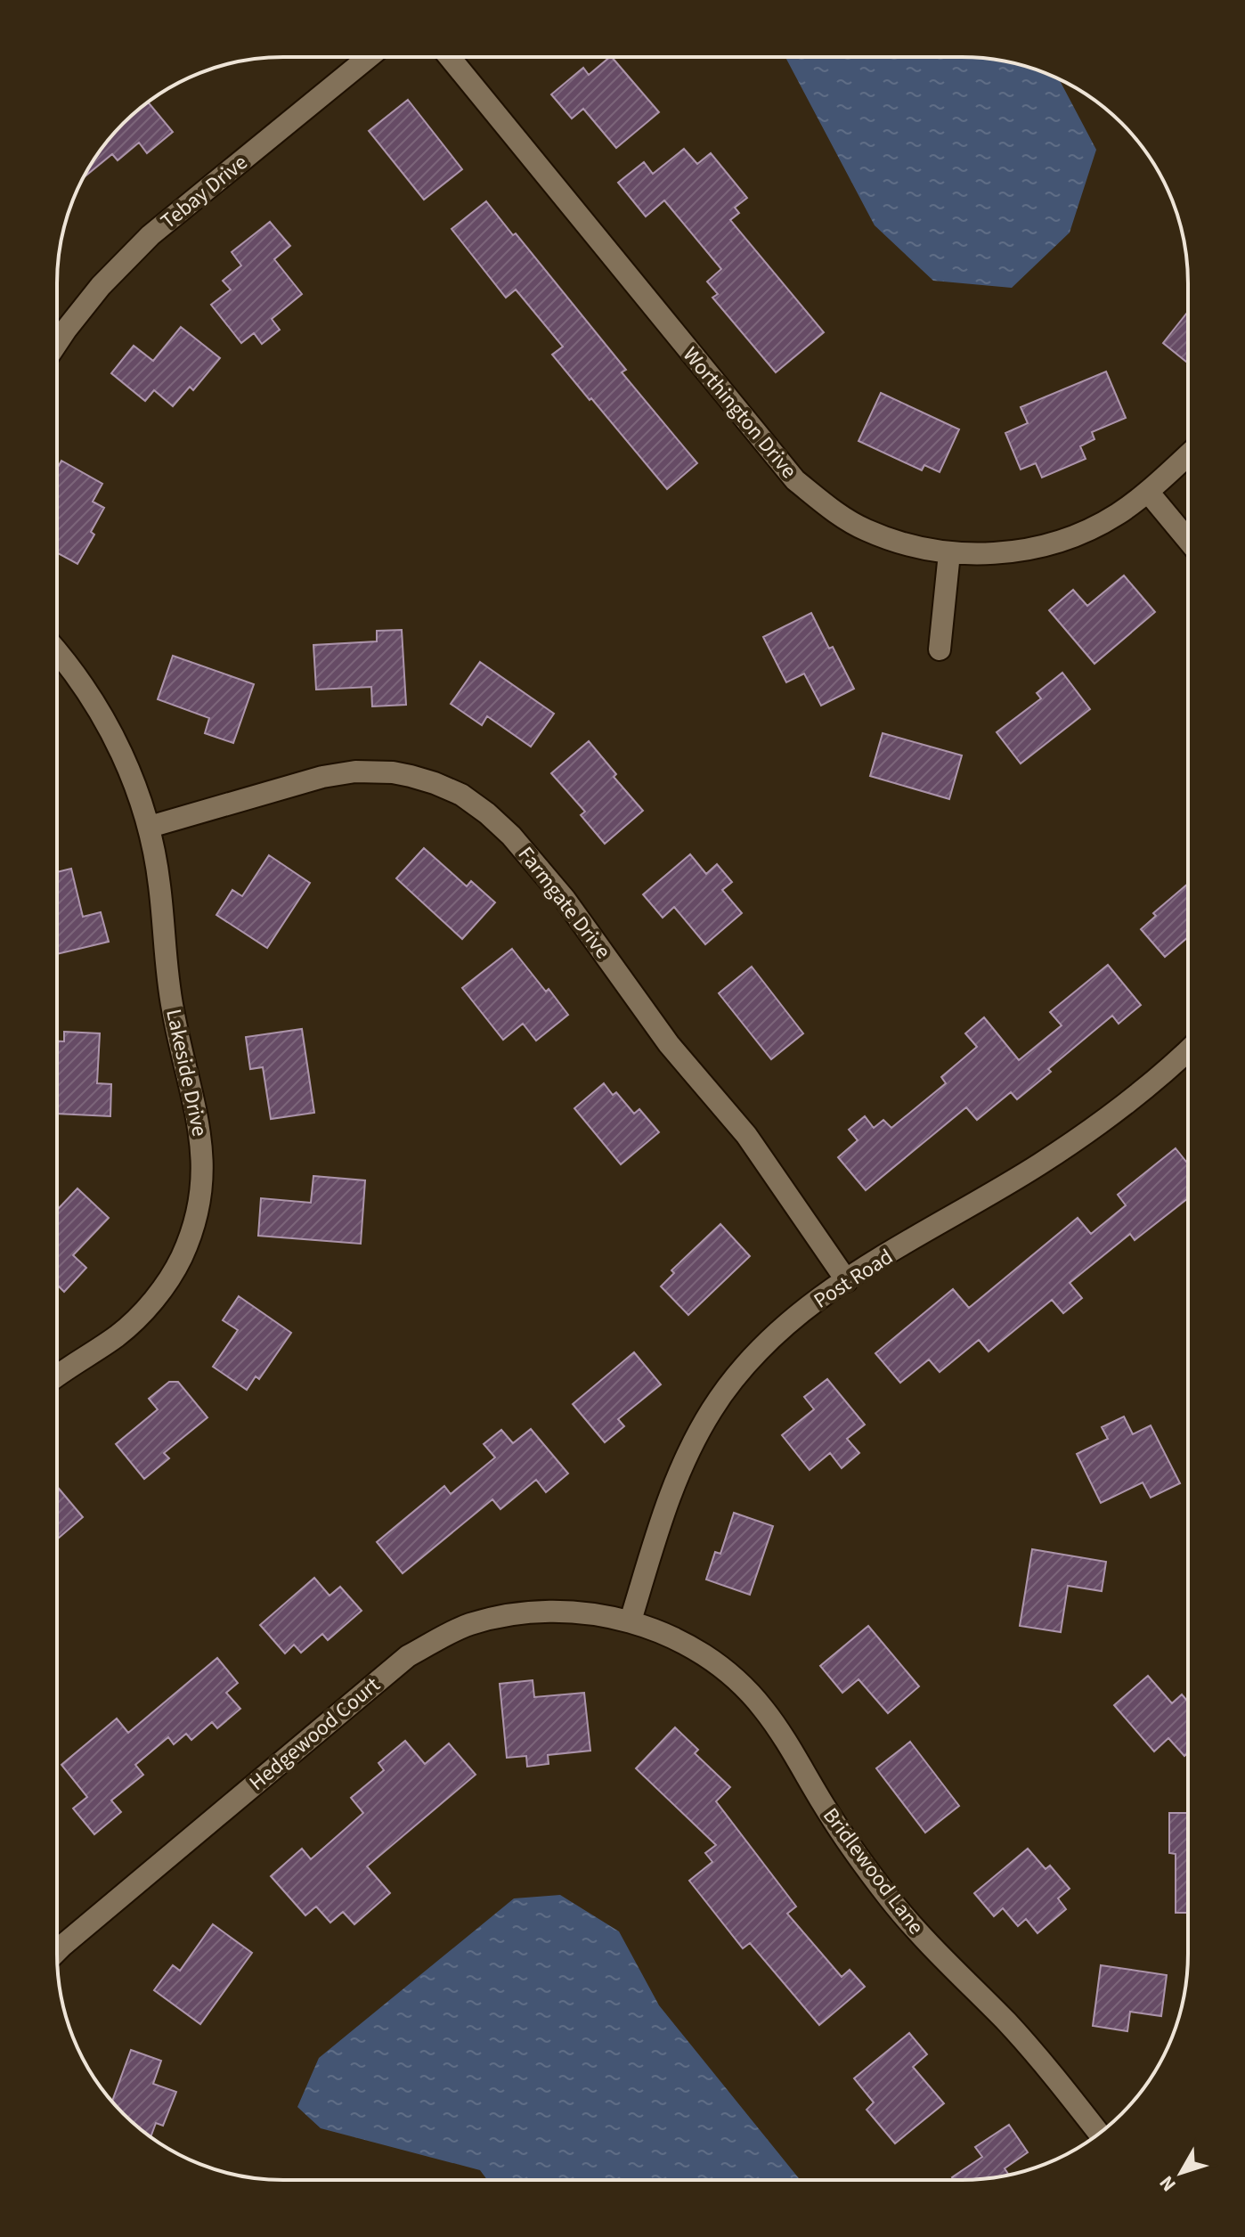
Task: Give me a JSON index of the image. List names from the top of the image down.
{
  "streets": {
    "street": [
      "Tebay Drive",
      "Worthington Drive",
      "Farmgate Drive",
      "Lakeside Drive",
      "Post Road",
      "Hedgewood Court",
      "Bridlewood Lane"
    ]
  },
  "crossings": [
    ["Farmgate Drive", "Lakeside Drive"],
    ["Farmgate Drive", "Post Road"],
    ["Post Road", "Hedgewood Court"],
    ["Post Road", "Bridlewood Lane"],
    ["Hedgewood Court", "Bridlewood Lane"]
  ],
  "north": "bottom left"
}
